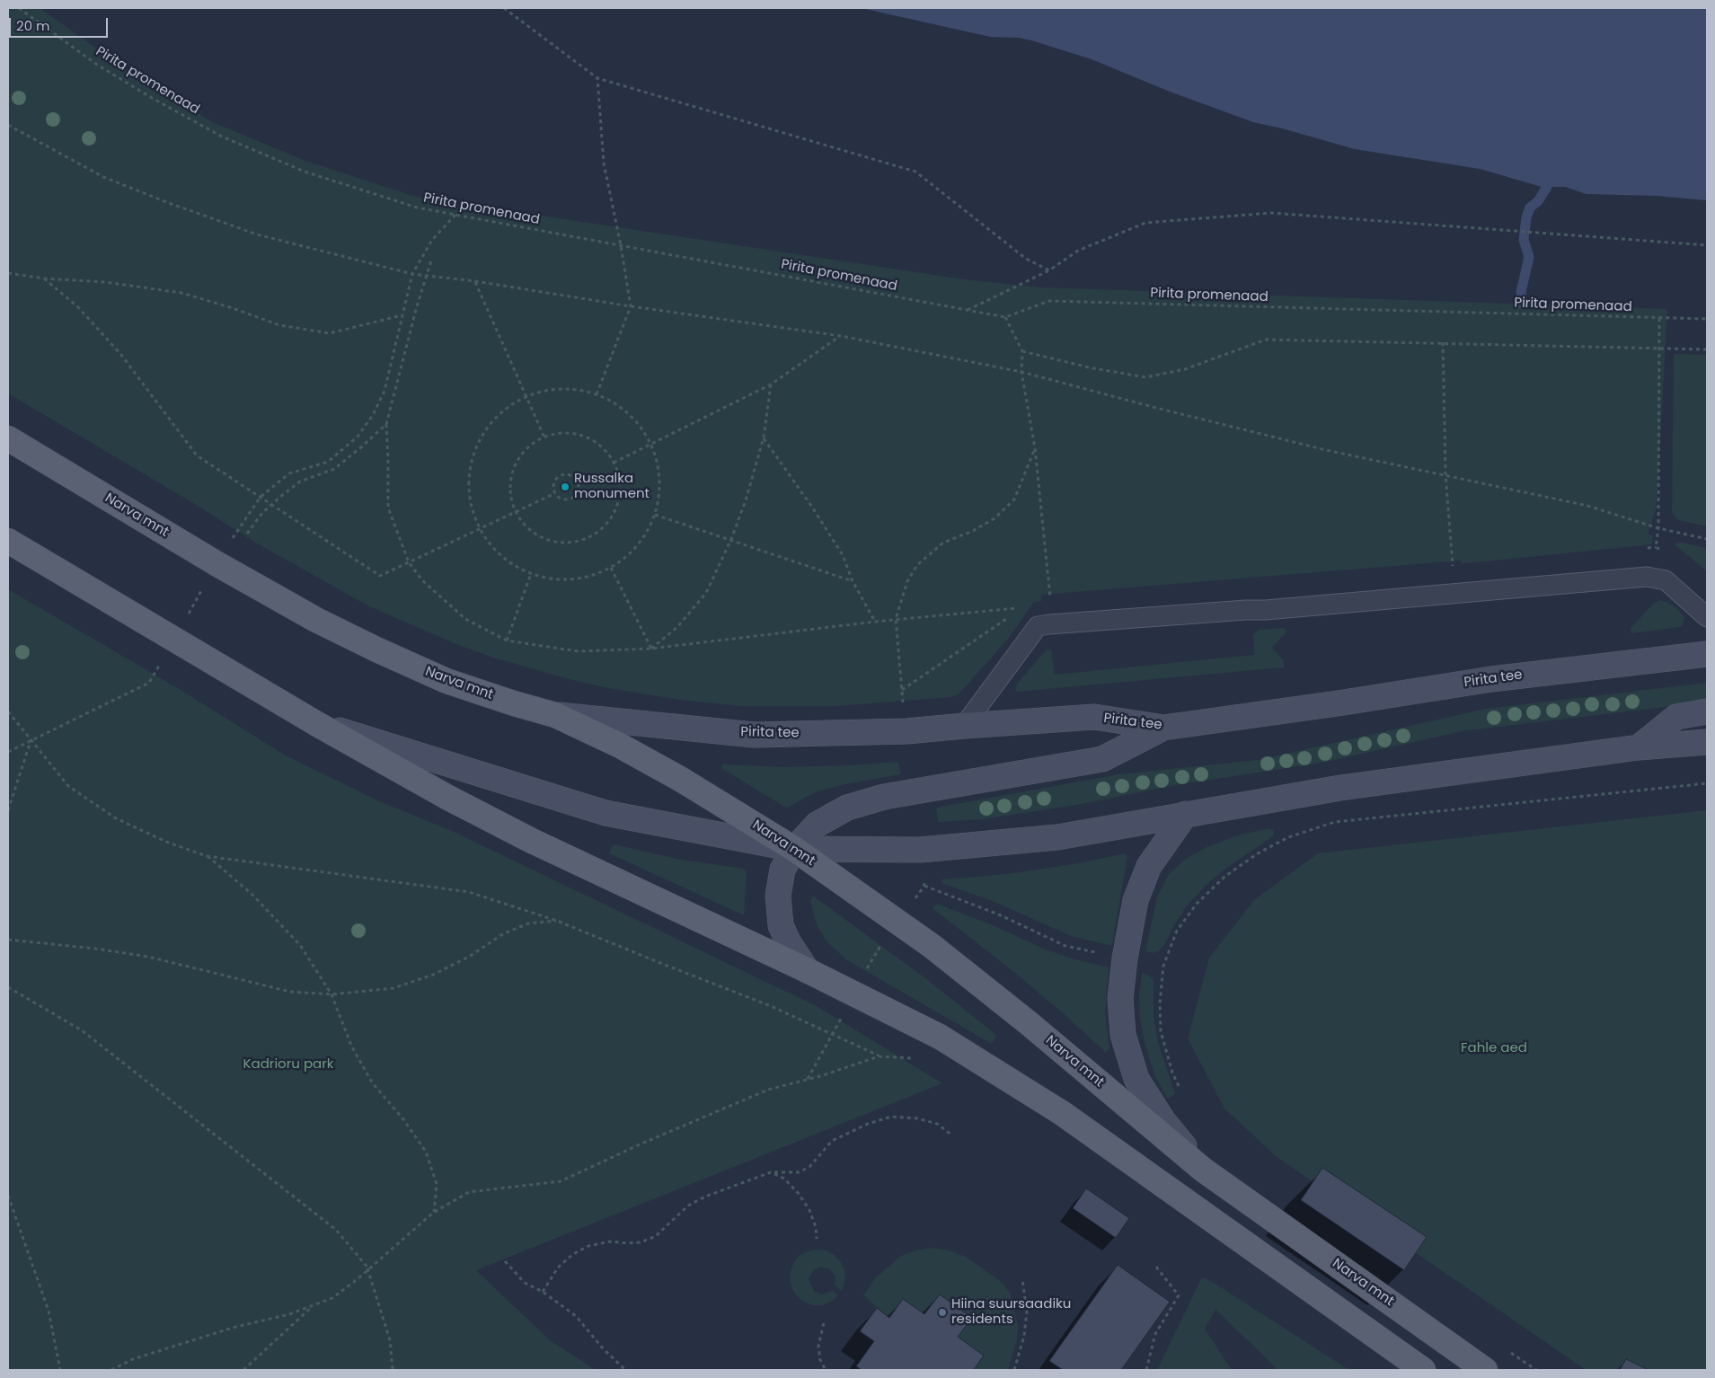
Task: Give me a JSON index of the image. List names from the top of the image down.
{
  "streets": {
    "main road": ["Narva mnt", "Pirita tee"],
    "path": ["Pirita promenaad"]
  },
  "crossings": [
    ["Narva mnt", "Pirita tee"]
  ],
  "parks": ["Fahle aed", "Kadrioru park"],
  "places": ["Russalka monument", "Hiina suursaadiku residents"],
  "scale_bar": "20 m"
}
